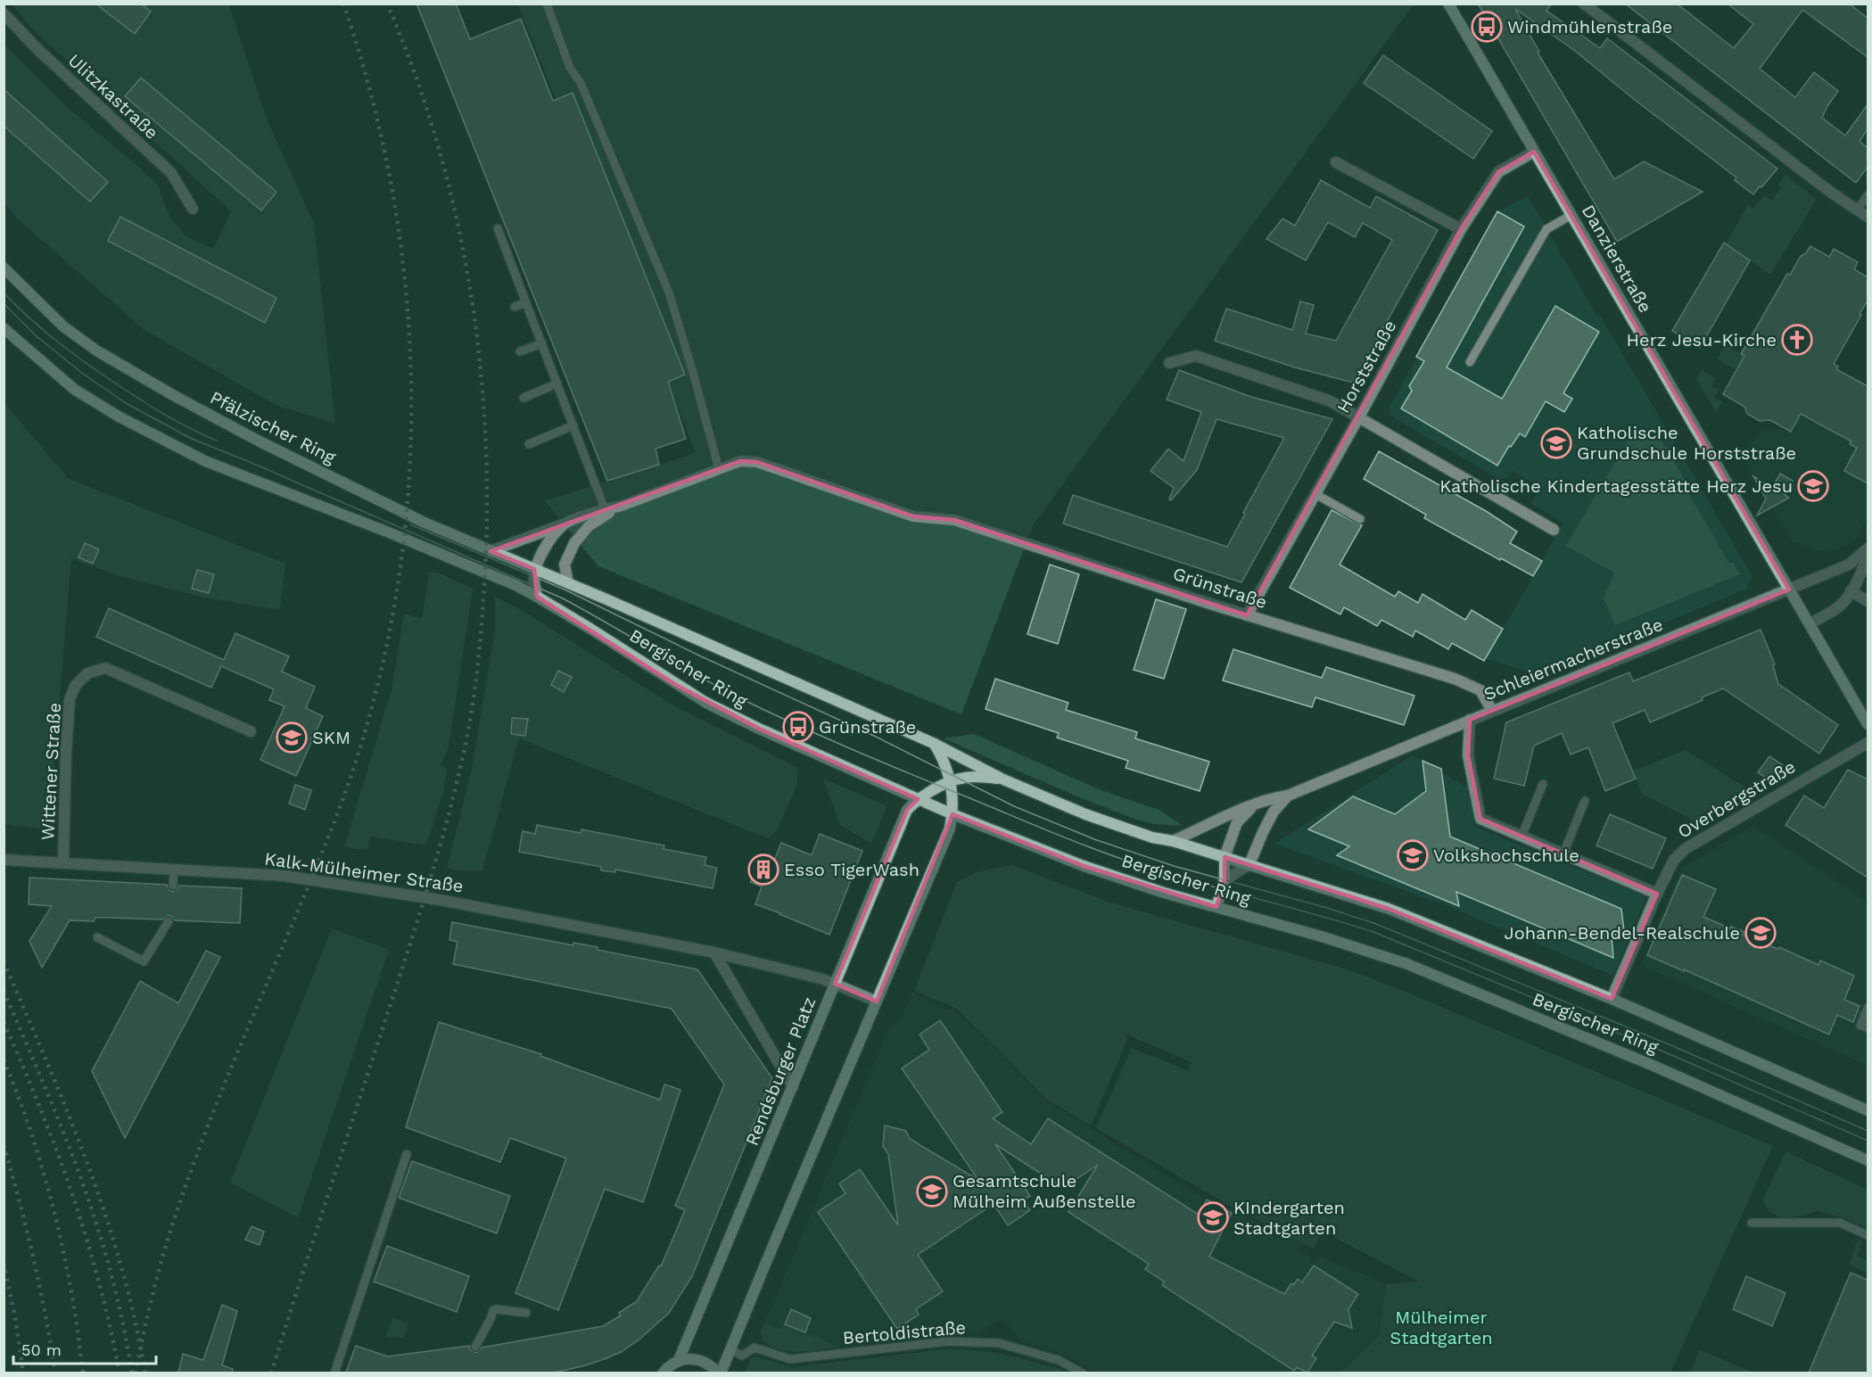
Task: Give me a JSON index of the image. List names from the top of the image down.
{
  "streets": {
    "main road": [
      "Danzierstraße",
      "Pfälzischer Ring",
      "Bergischer Ring",
      "Rendsburger Platz"
    ],
    "street": [
      "Ulitzkastraße",
      "Horststraße",
      "Grünstraße",
      "Schleiermacherstraße",
      "Wittener Straße",
      "Overbergstraße",
      "Kalk-Mülheimer Straße"
    ],
    "lane": ["Bertoldistraße"]
  },
  "crossings": [
    ["Danzierstraße", "Horststraße"],
    ["Danzierstraße", "Schleiermacherstraße"],
    ["Horststraße", "Grünstraße"],
    ["Pfälzischer Ring", "Grünstraße"],
    ["Pfälzischer Ring", "Bergischer Ring"],
    ["Grünstraße", "Schleiermacherstraße"],
    ["Grünstraße", "Bergischer Ring"],
    ["Schleiermacherstraße", "Bergischer Ring"],
    ["Bergischer Ring", "Overbergstraße"],
    ["Bergischer Ring", "Rendsburger Platz"],
    ["Wittener Straße", "Kalk-Mülheimer Straße"],
    ["Kalk-Mülheimer Straße", "Rendsburger Platz"]
  ],
  "parks": ["Mülheimer Stadtgarten"],
  "places": {
    "bus stop": ["Windmühlenstraße", "Grünstraße"],
    "church": ["Herz Jesu-Kirche"],
    "school or university": [
      "Katholische Grundschule Horststraße",
      "Katholische Kindertagesstätte Herz Jesu",
      "SKM",
      "Volkshochschule",
      "Johann-Bendel-Realschule",
      "Gesamtschule Mülheim Außenstelle",
      "KIndergarten Stadtgarten"
    ],
    "building": ["Esso TigerWash"]
  },
  "scale_bar": "50 m"
}
